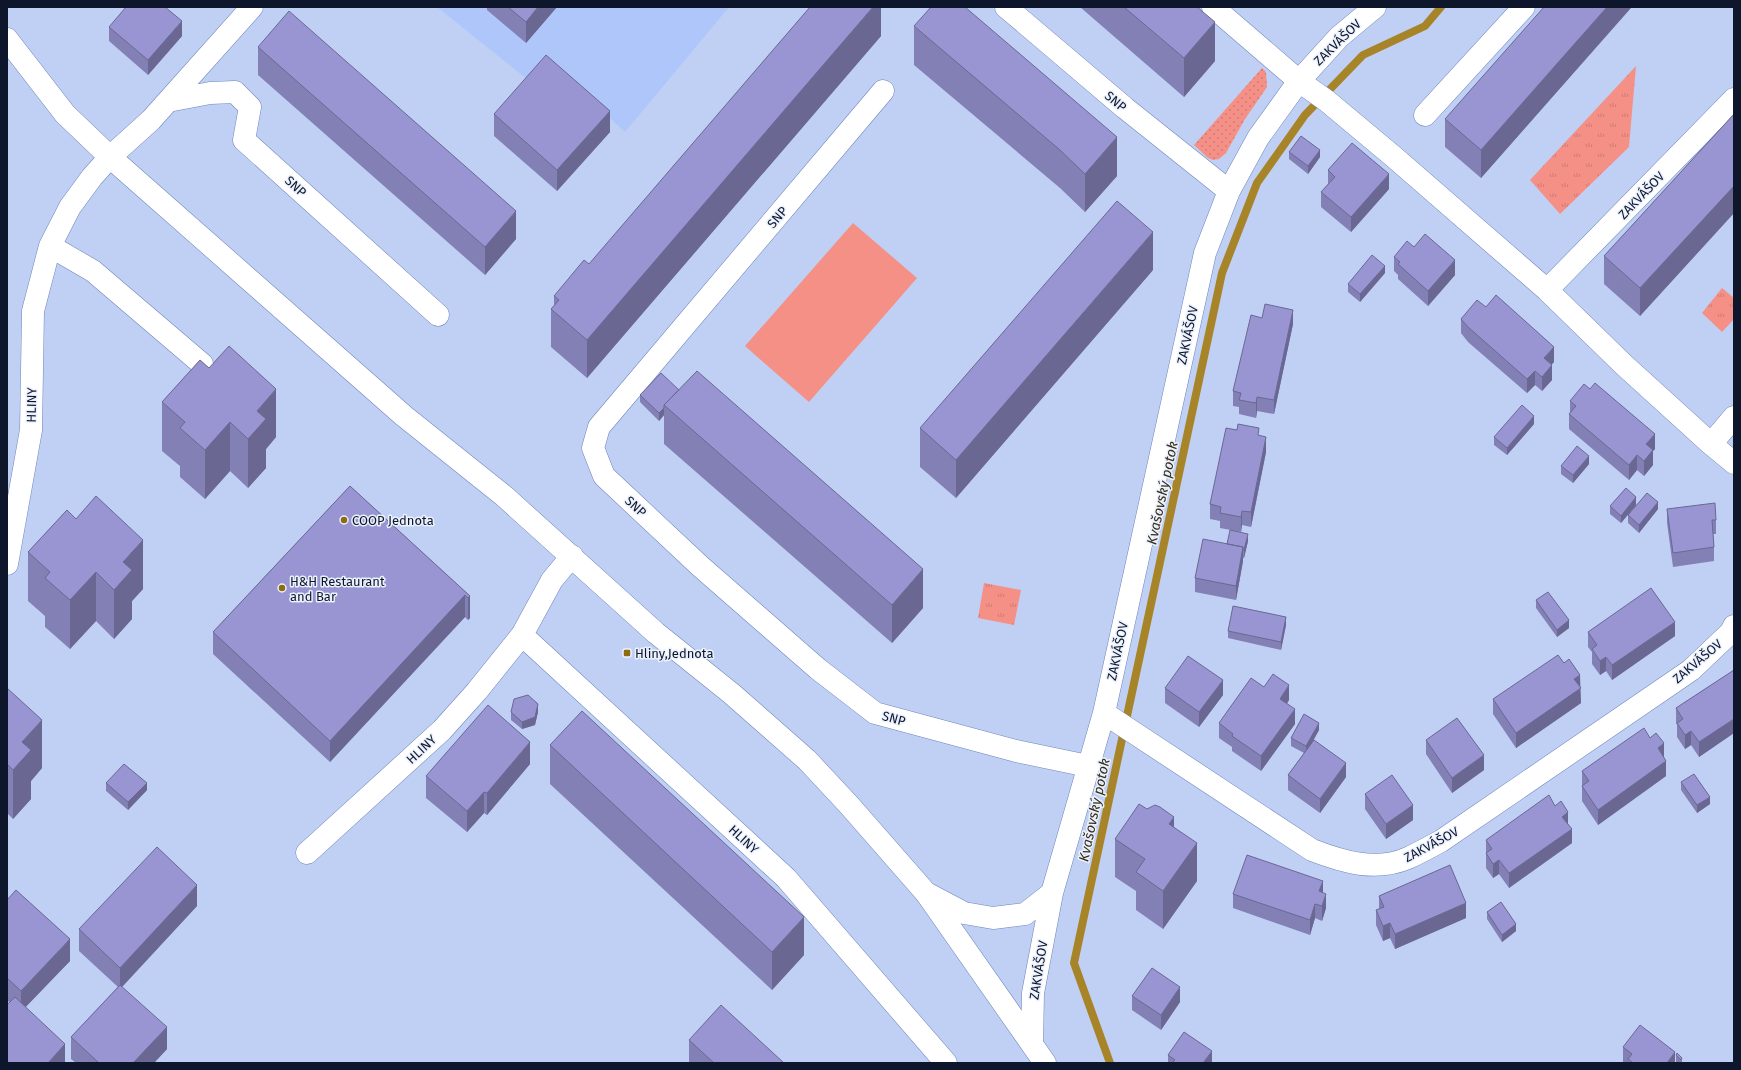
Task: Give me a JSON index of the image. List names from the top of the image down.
{
  "streets": {
    "street": ["ZAKVÁŠOV", "SNP", "HLINY"]
  },
  "crossings": [
    ["ZAKVÁŠOV", "SNP"]
  ],
  "water": ["Kvašovský potok"],
  "places": {
    "other": ["COOP Jednota", "H&H Restaurant and Bar"],
    "transit": ["Hliny,Jednota"]
  }
}
